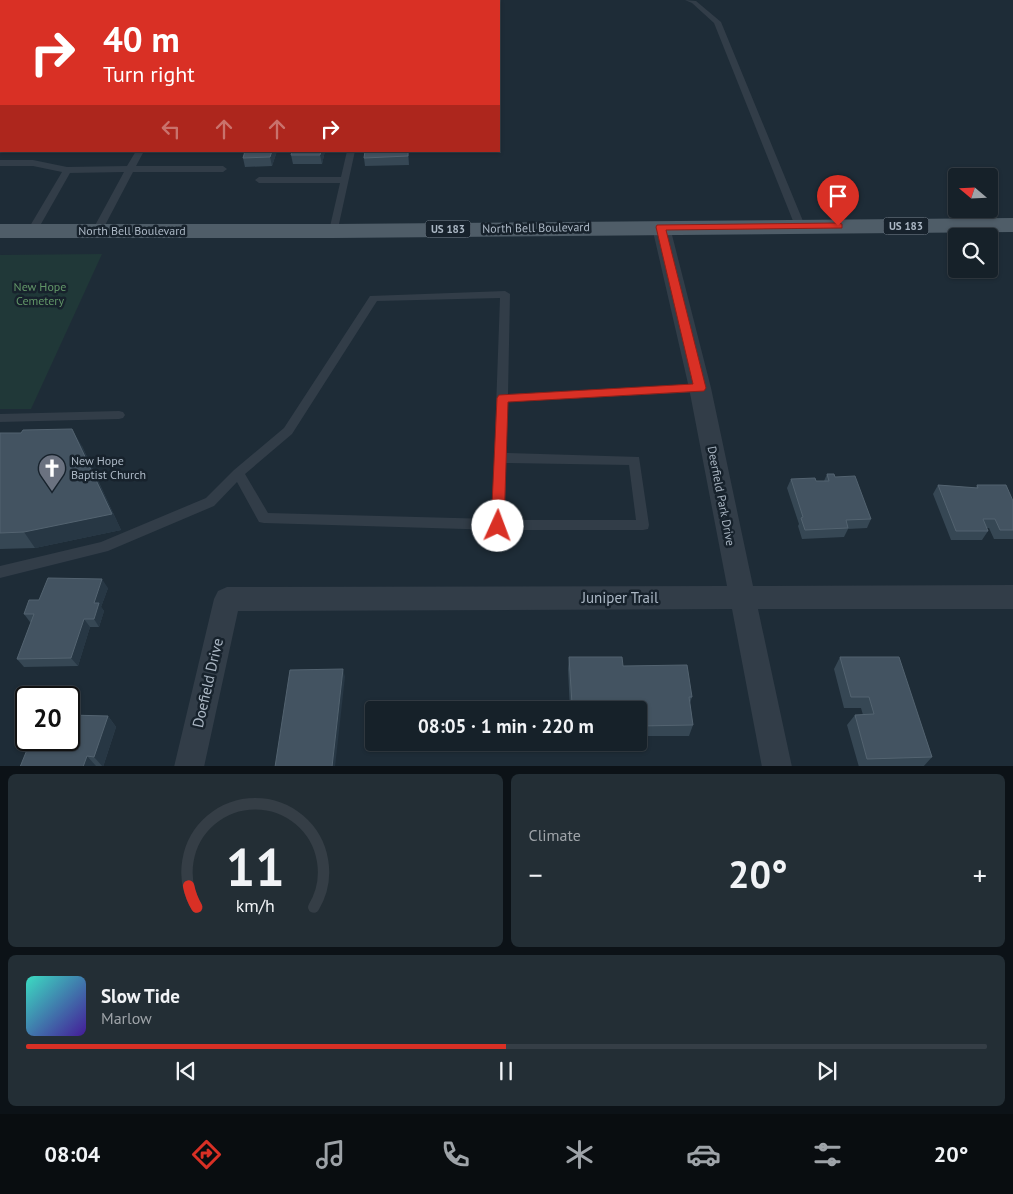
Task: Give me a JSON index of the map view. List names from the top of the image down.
{
  "streets": {
    "main road": ["US 183", "North Bell Boulevard"],
    "street": ["Deerfield Park Drive", "Juniper Trail", "Doefield Drive"]
  },
  "crossings": [
    ["North Bell Boulevard", "Deerfield Park Drive"],
    ["Deerfield Park Drive", "Juniper Trail"],
    ["Juniper Trail", "Doefield Drive"]
  ],
  "parks": ["New Hope Cemetery"],
  "places": {
    "church": ["New Hope Baptist Church"]
  },
  "north": "left",
  "page": {
    "turn": ["40 m", "Turn right"],
    "limit": "20",
    "trip": "08:05 · 1 min · 220 m",
    "tile": "Climate",
    "heat": ["−", "20°", "+"],
    "song": ["Slow Tide", "Marlow"],
    "tabs": ["08:04", "20°"],
    "gauge": ["11", "km/h"]
  }
}
